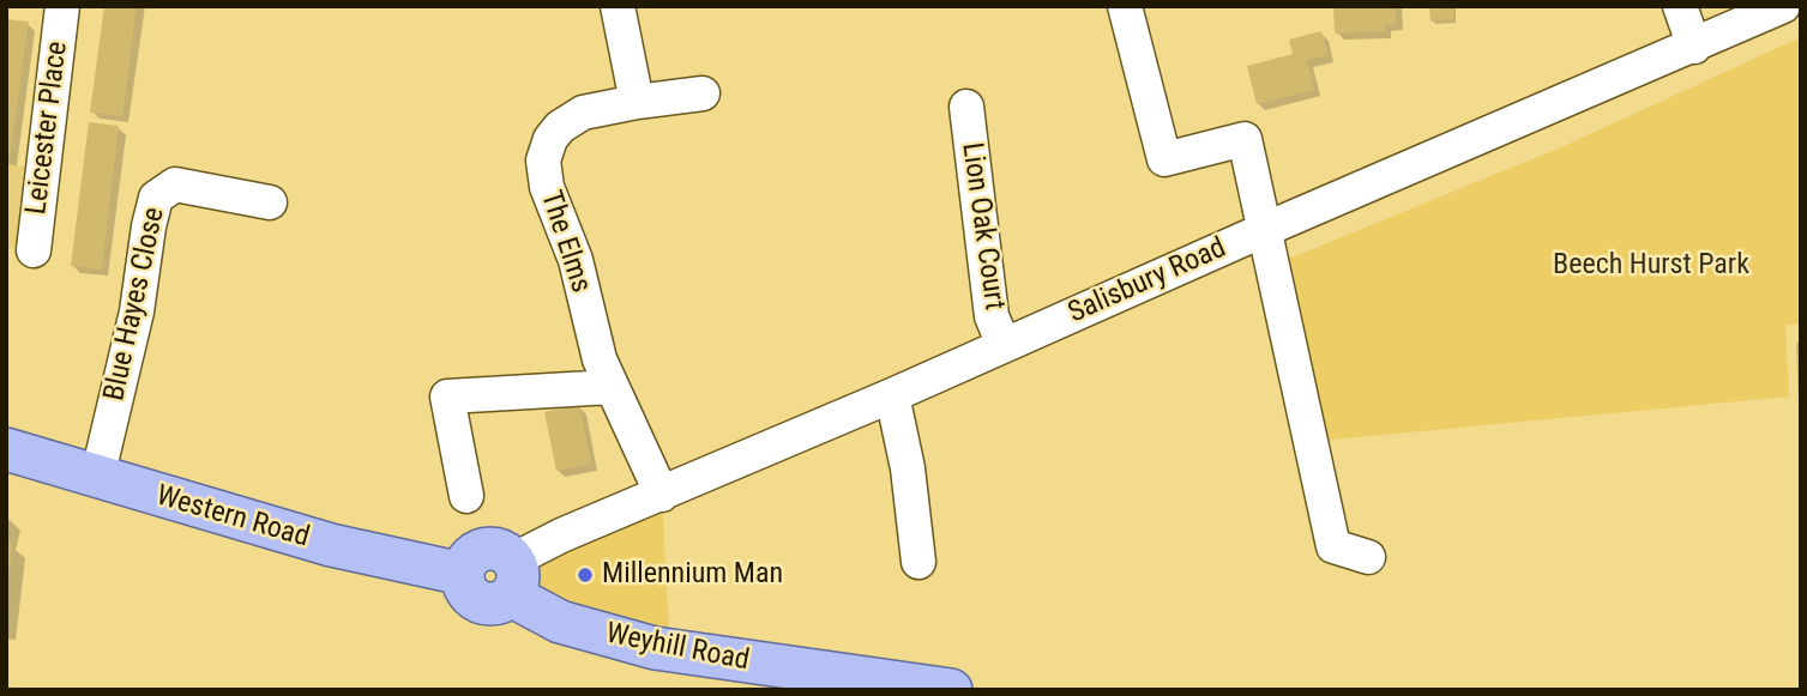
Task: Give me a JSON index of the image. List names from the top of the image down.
{
  "streets": {
    "main road": ["Western Road", "Weyhill Road"],
    "street": [
      "Leicester Place",
      "Lion Oak Court",
      "The Elms",
      "Salisbury Road",
      "Blue Hayes Close"
    ]
  },
  "crossings": [
    ["Lion Oak Court", "Salisbury Road"],
    ["The Elms", "Salisbury Road"],
    ["Salisbury Road", "Western Road"],
    ["Salisbury Road", "Weyhill Road"],
    ["Blue Hayes Close", "Western Road"],
    ["Western Road", "Weyhill Road"]
  ],
  "parks": ["Beech Hurst Park"],
  "places": ["Millennium Man"]
}
